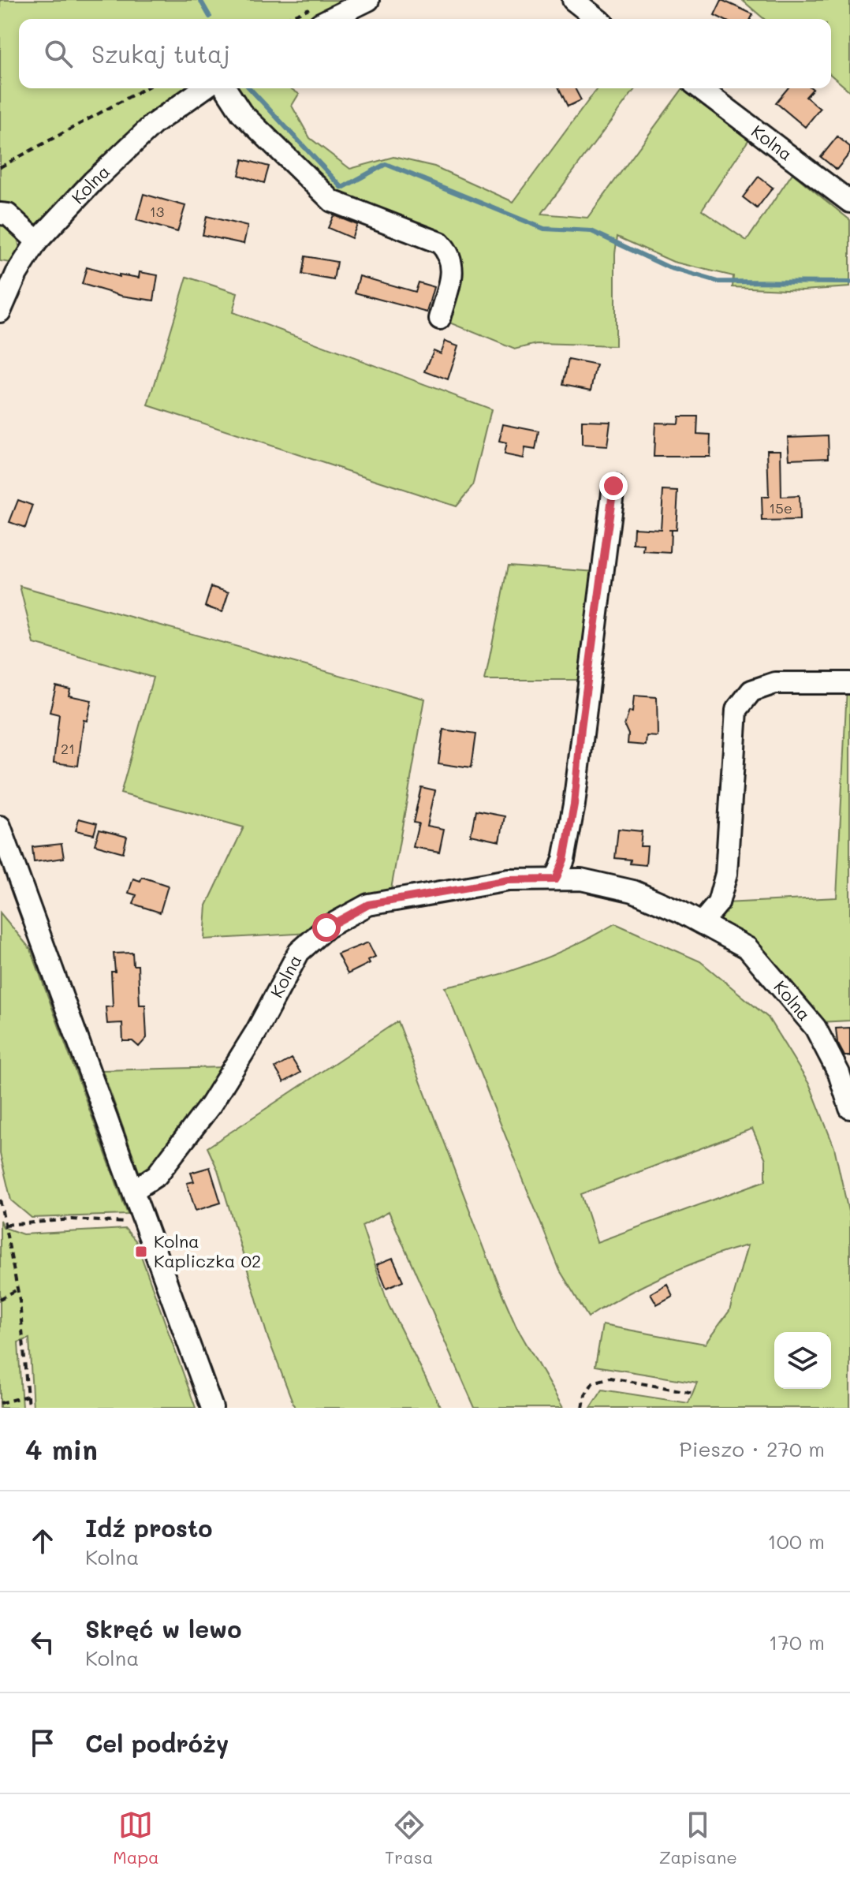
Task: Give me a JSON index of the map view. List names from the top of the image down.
{
  "streets": {
    "street": ["Kolna"]
  },
  "places": {
    "transit": ["Kolna Kapliczka 02"]
  },
  "house_numbers": ["13", "15e", "21"],
  "page": {
    "search": "Szukaj tutaj",
    "heading": ["4 min", "Pieszo · 270 m"],
    "list": [
      ["Idź prosto", "Kolna", "100 m"],
      ["Skręć w lewo", "Kolna", "170 m"],
      "Cel podróży"
    ],
    "nav": ["Mapa", "Trasa", "Zapisane"]
  }
}
